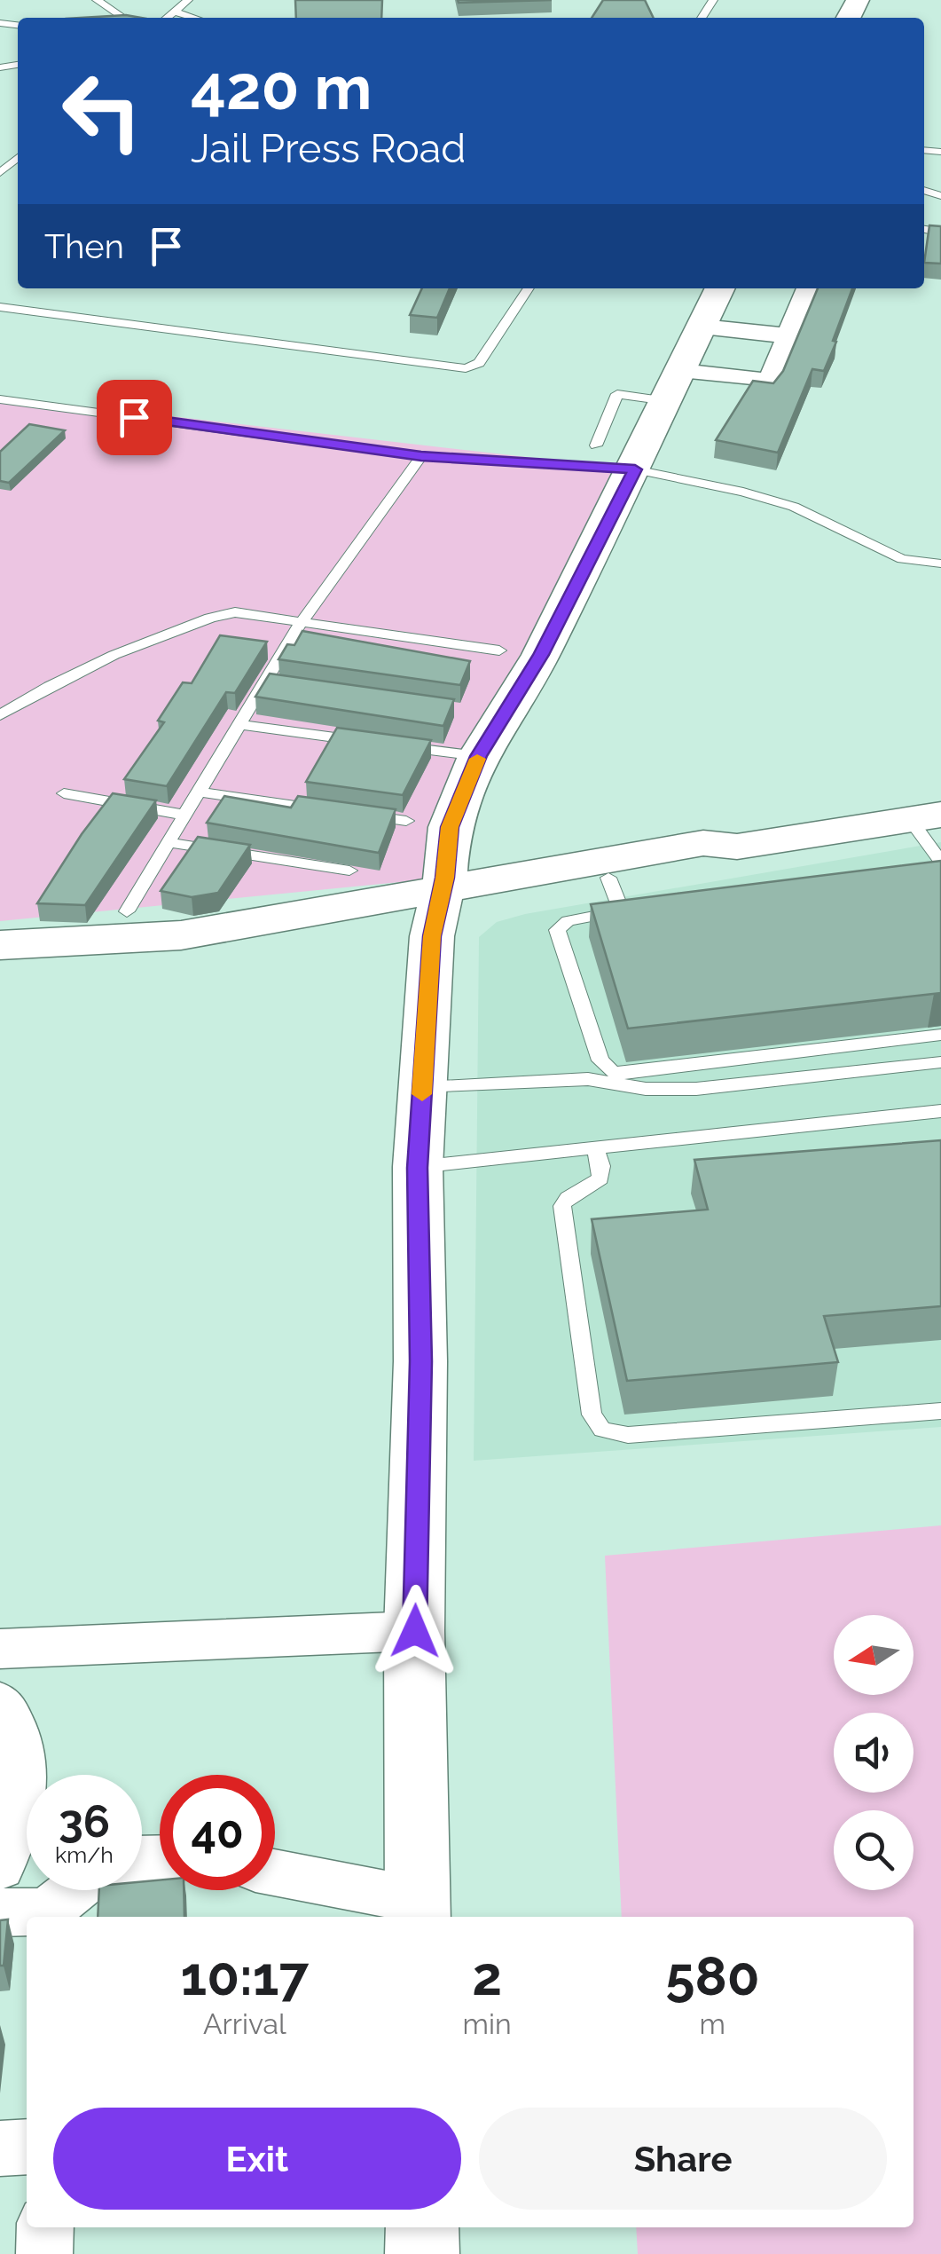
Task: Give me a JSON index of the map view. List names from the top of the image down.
{
  "north": "left",
  "page": {
    "turn": ["420 m", "Jail Press Road"],
    "then": "Then",
    "speed": "36 km/h",
    "limit": "40",
    "eta": [
      "10:17",
      "Arrival",
      "2",
      "min",
      "580",
      "m"
    ],
    "buttons": ["Exit", "Share"]
  }
}
